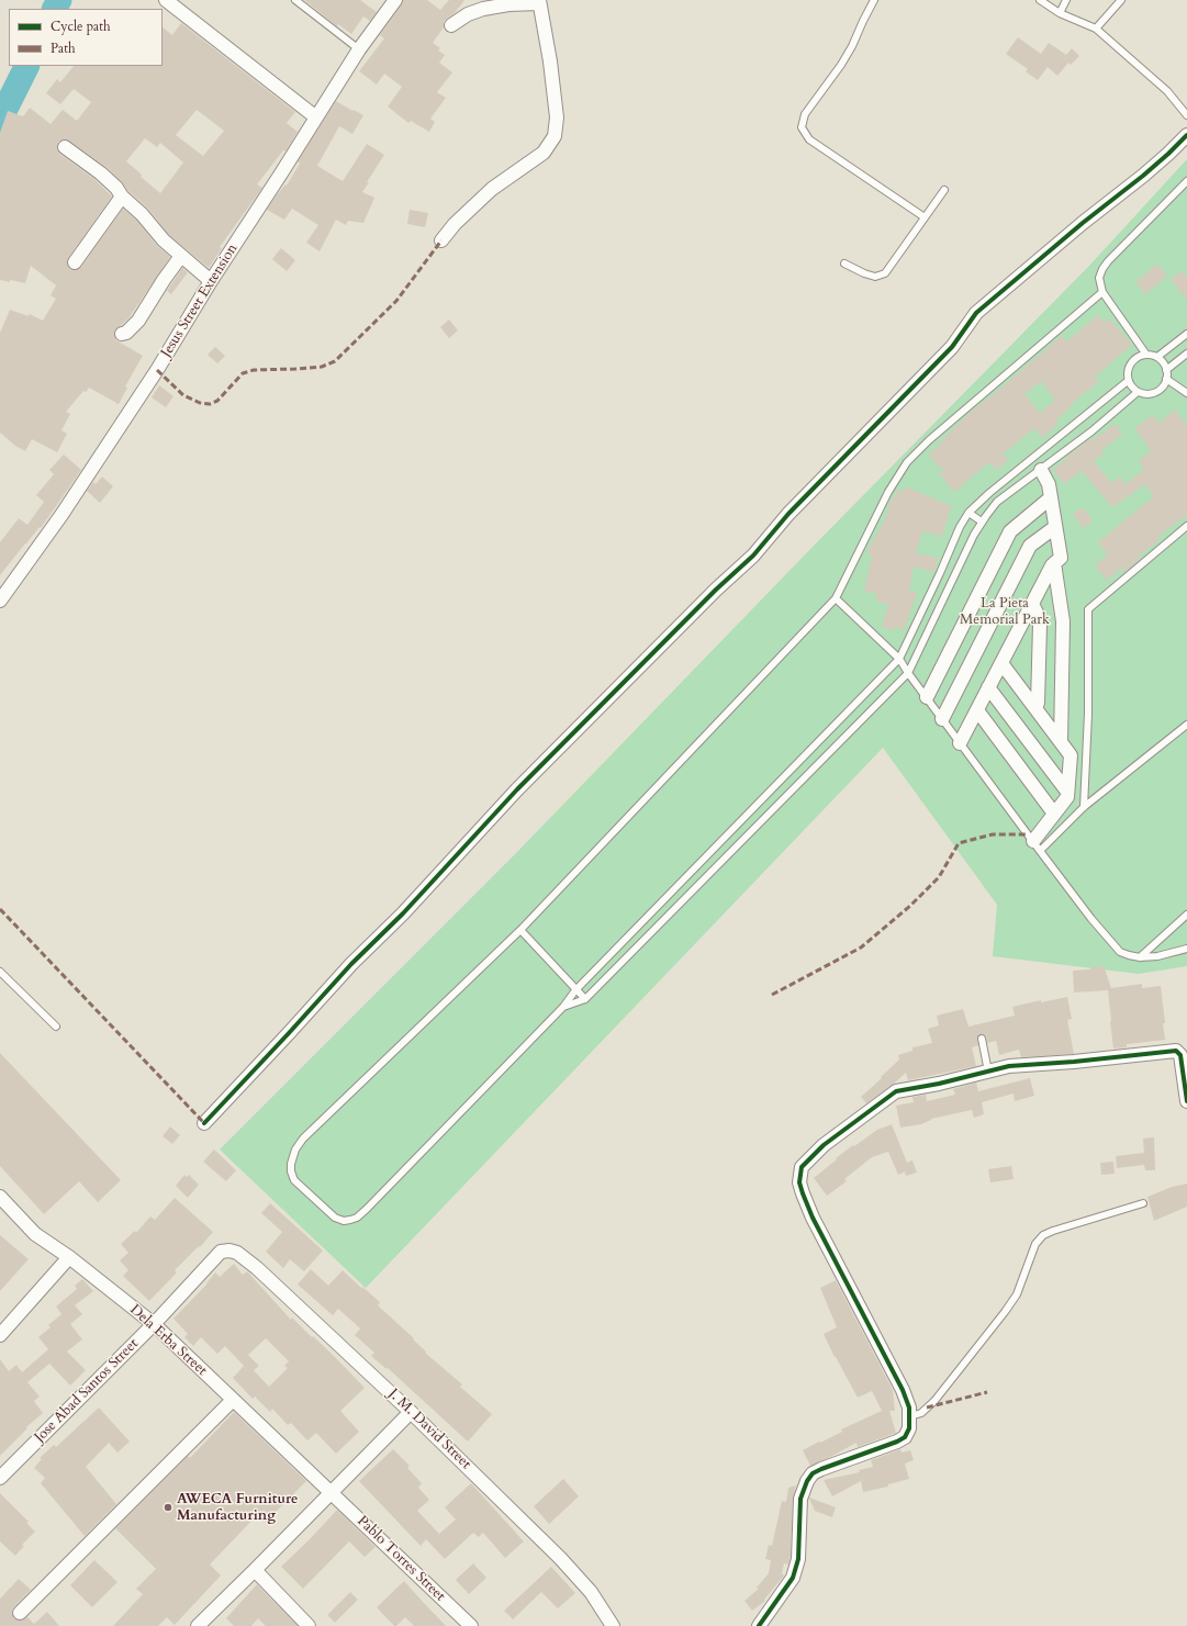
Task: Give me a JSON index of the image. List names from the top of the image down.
{
  "streets": {
    "street": [
      "Jesus Street Extension",
      "Dela Erba Street",
      "Jose Abad Santos Street",
      "J. M. David Street",
      "Pablo Torres Street"
    ]
  },
  "crossings": [
    ["Dela Erba Street", "Jose Abad Santos Street"],
    ["Dela Erba Street", "Pablo Torres Street"],
    ["Jose Abad Santos Street", "J. M. David Street"]
  ],
  "parks": ["La Pieta Memorial Park"],
  "places": ["AWECA Furniture Manufacturing"],
  "legend": ["Cycle path", "Path"]
}
